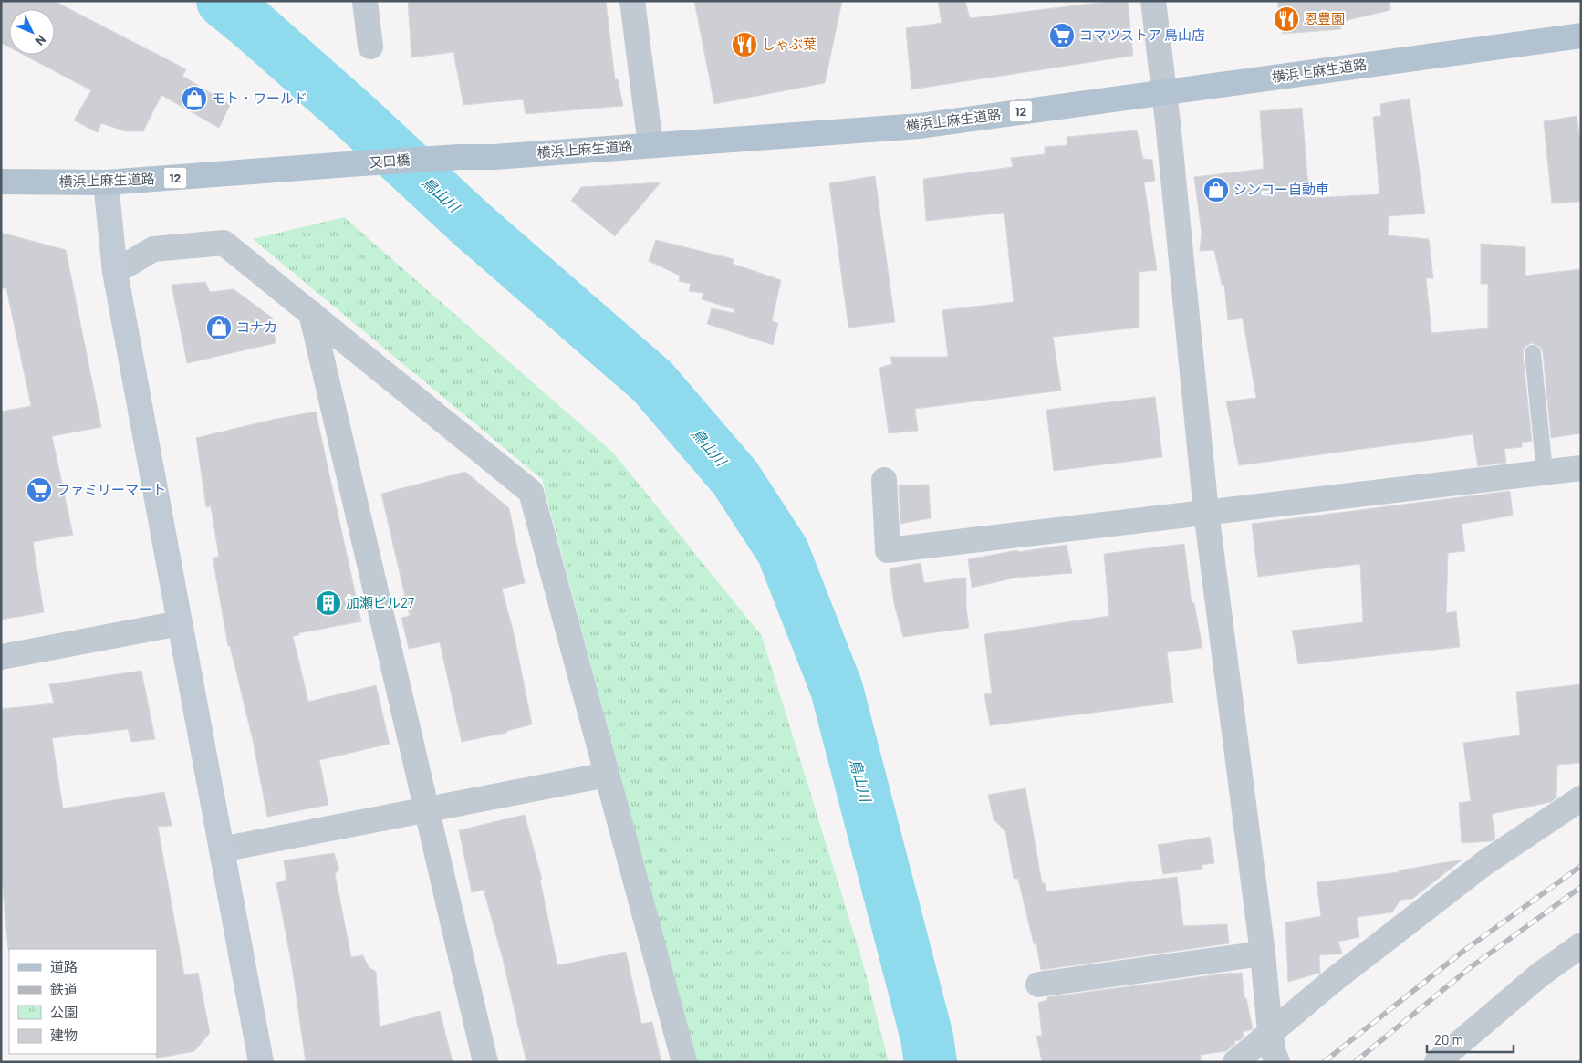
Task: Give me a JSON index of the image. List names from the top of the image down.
{
  "streets": {
    "main road": ["横浜上麻生道路", "12", "又口橋"]
  },
  "crossings": [
    ["横浜上麻生道路", "又口橋"]
  ],
  "water": ["鳥山川"],
  "places": {
    "restaurant": ["恩豊園", "しゃぶ葉"],
    "supermarket": ["コマツストア 鳥山店", "ファミリーマート"],
    "shop": ["モト・ワールド", "シンコー自動車", "コナカ"],
    "building": ["加瀬ビル27"]
  },
  "legend": [
    "道路",
    "鉄道",
    "公園",
    "建物"
  ],
  "scale_bar": "20 m",
  "north": "bottom right"
}
